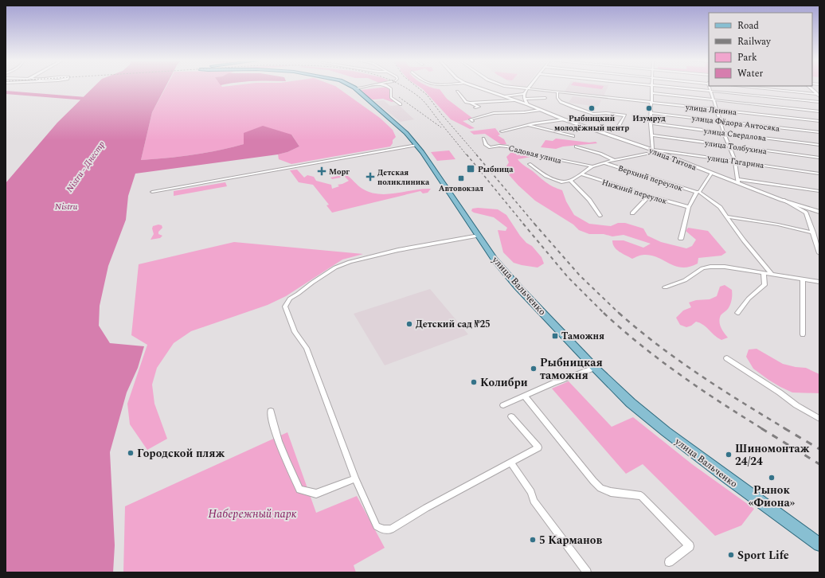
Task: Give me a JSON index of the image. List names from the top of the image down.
{
  "streets": {
    "main road": ["улица Вальченко"],
    "street": [
      "улица Ленина",
      "улица Фёдора Антосяка",
      "улица Свердлова",
      "улица Толбухина",
      "Садовая улица",
      "улица Титова",
      "улица Гагарина",
      "Верхний переулок",
      "Нижний переулок"
    ]
  },
  "crossings": [
    ["Садовая улица", "улица Титова"],
    ["Садовая улица", "Верхний переулок"],
    ["Садовая улица", "Нижний переулок"],
    ["улица Титова", "улица Гагарина"]
  ],
  "water": ["Nistru - Днестр", "Nistru"],
  "parks": ["Набережный парк"],
  "places": {
    "other": [
      "Рыбницкий молодёжный центр",
      "Изумруд",
      "Детский сад №25",
      "Рыбницкая таможня",
      "Колибри",
      "Городской пляж",
      "Шиномонтаж 24/24",
      "Рынок «Фиона»",
      "5 Карманов",
      "Sport Life"
    ],
    "transit": ["Рыбница", "Автовокзал", "Таможня"],
    "health": ["Морг", "Детская поликлиника"]
  },
  "legend": [
    "Road",
    "Railway",
    "Park",
    "Water"
  ]
}
